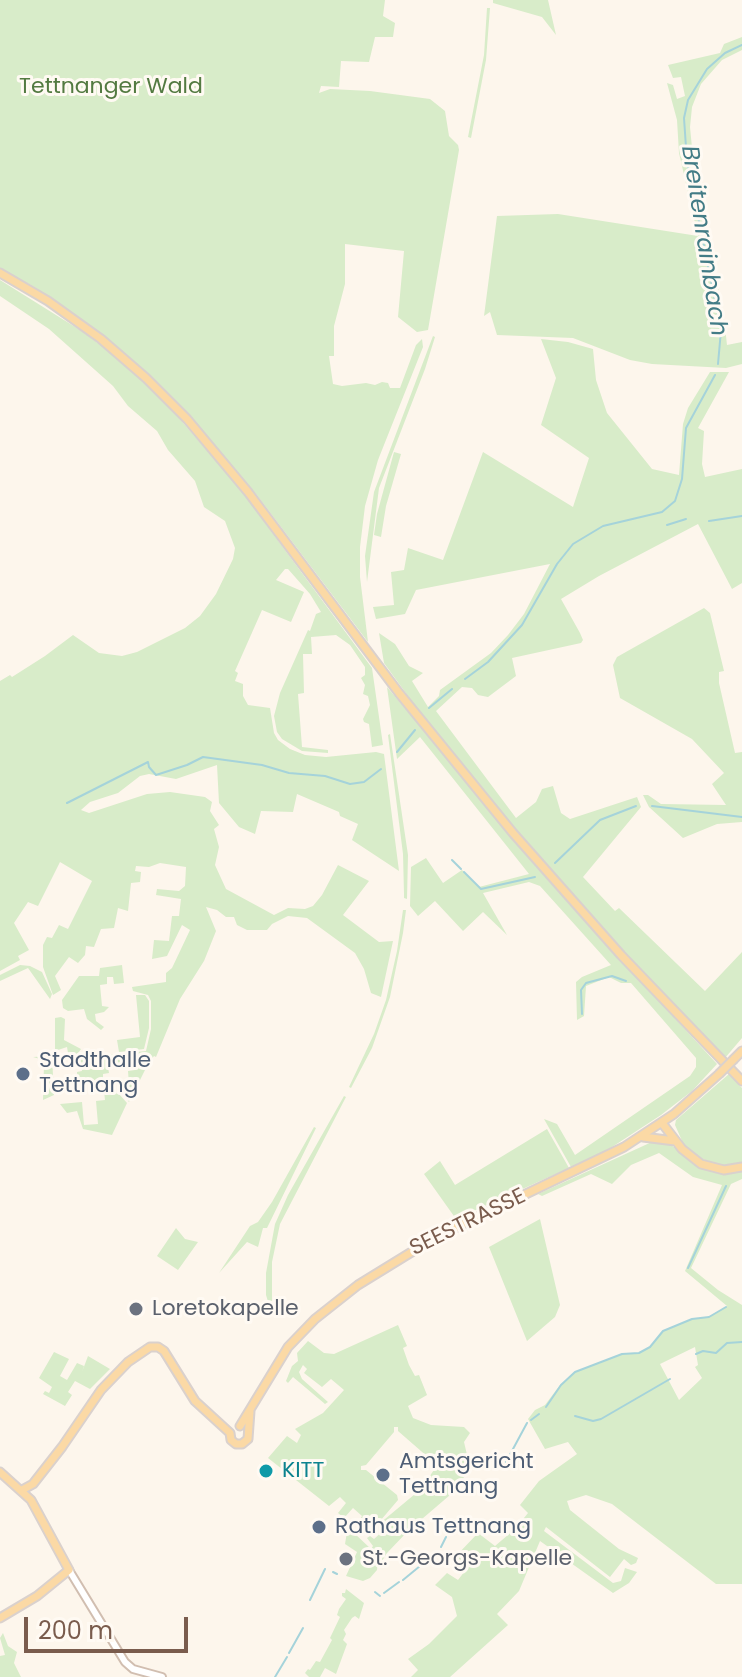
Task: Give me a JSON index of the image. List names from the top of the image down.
{
  "streets": {
    "main road": ["SEESTRASSE"]
  },
  "water": ["Breitenrainbach"],
  "parks": ["Tettnanger Wald"],
  "places": [
    "Stadthalle Tettnang",
    "Loretokapelle",
    "KITT",
    "Amtsgericht Tettnang",
    "Rathaus Tettnang",
    "St.-Georgs-Kapelle"
  ],
  "scale_bar": "200 m"
}
